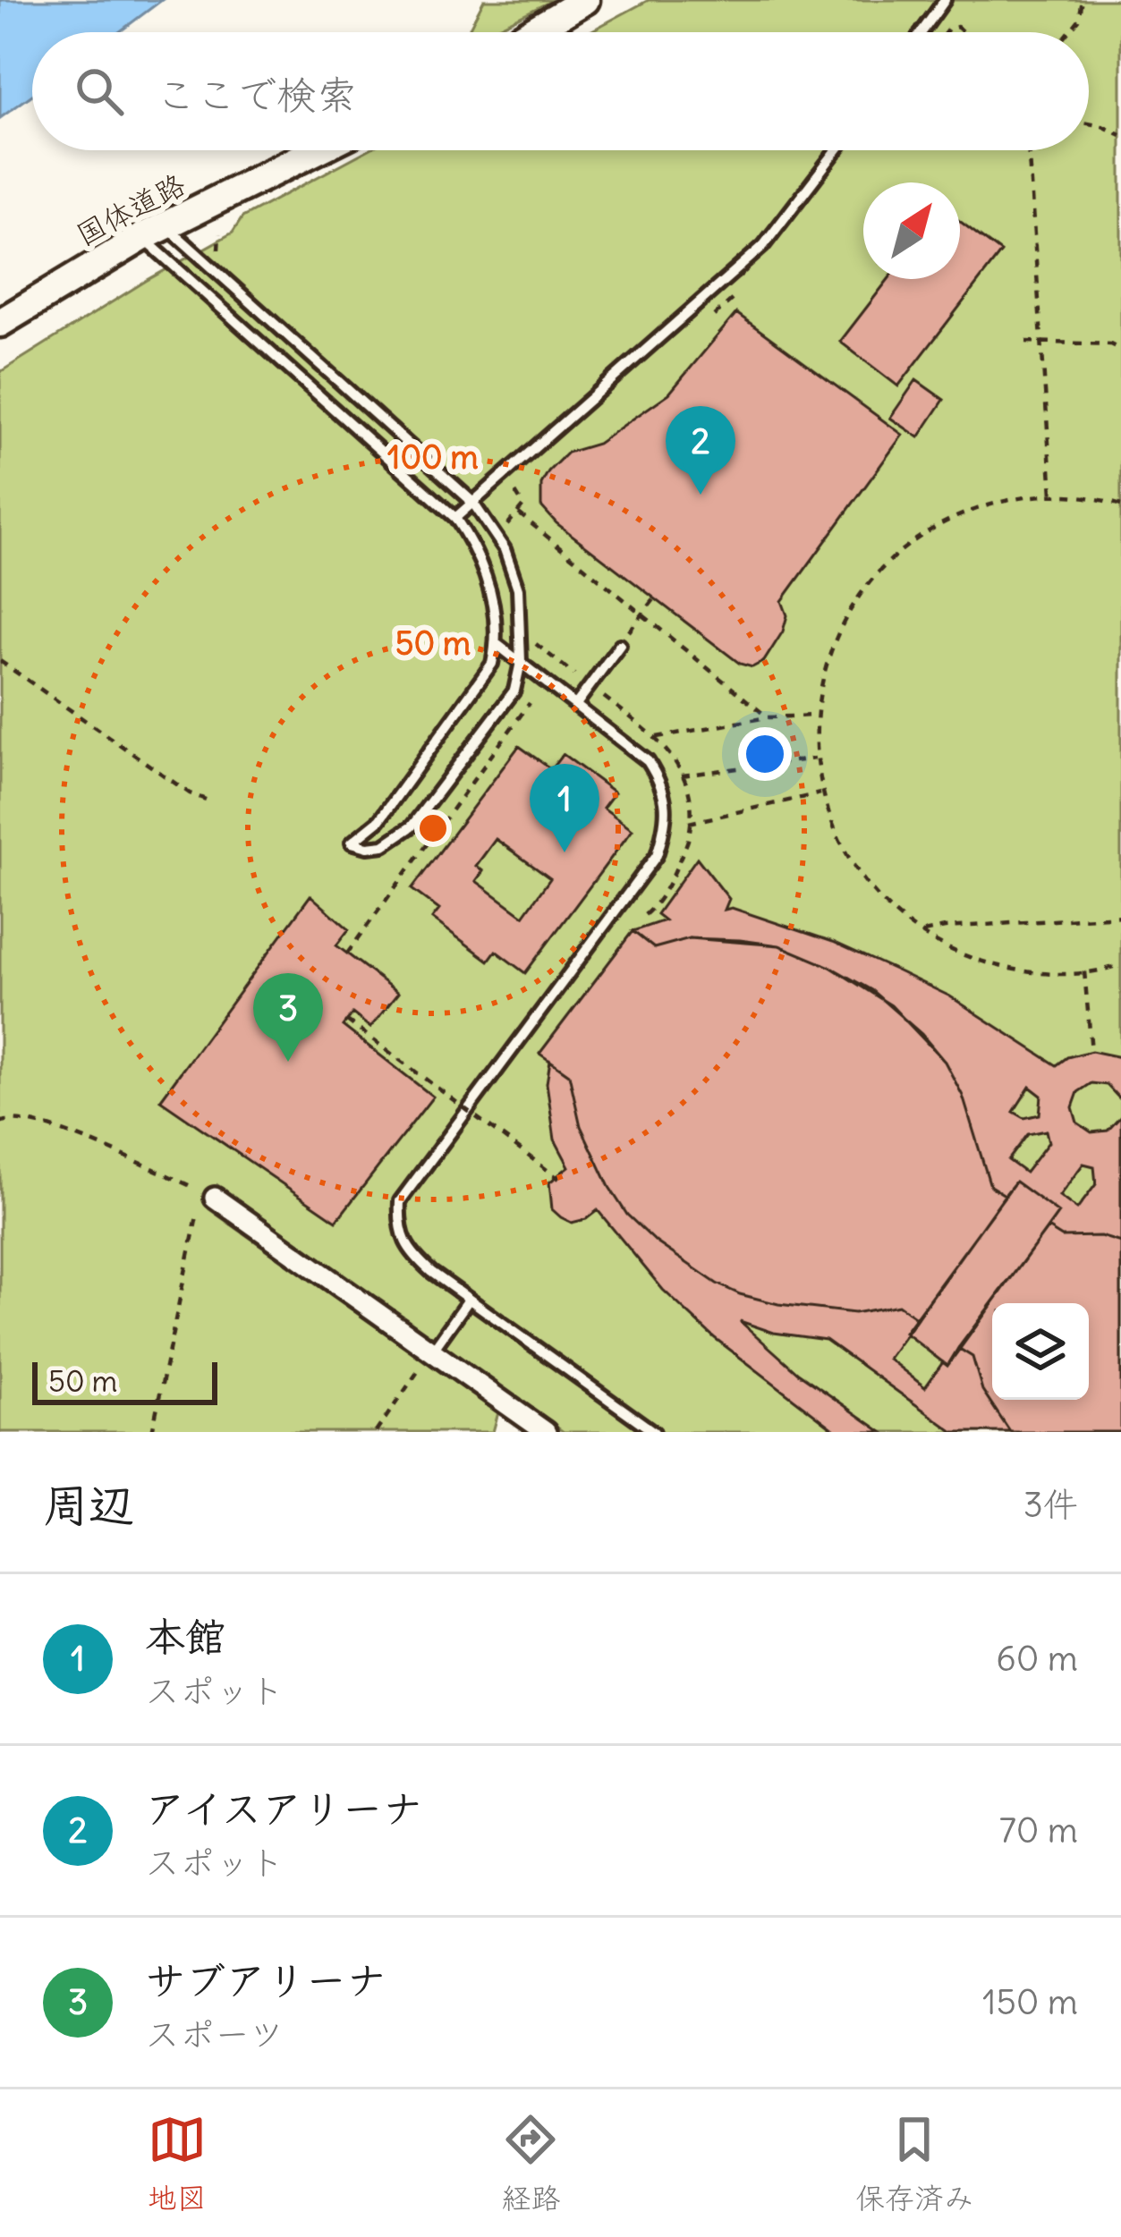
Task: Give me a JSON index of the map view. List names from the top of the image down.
{
  "streets": {
    "street": ["国体道路"]
  },
  "scale_bar": "50 m",
  "north": "top right",
  "page": {
    "search": "ここで検索",
    "pins": ["2", "1", "3"],
    "scale": "50 m",
    "heading": ["周辺", "3件"],
    "list": [
      {
        "mark": "1",
        "name": "本館",
        "note": "スポット",
        "value": "60 m"
      },
      {
        "mark": "2",
        "name": "アイスアリーナ",
        "note": "スポット",
        "value": "70 m"
      },
      {
        "mark": "3",
        "name": "サブアリーナ",
        "note": "スポーツ",
        "value": "150 m"
      }
    ],
    "nav": ["地図", "経路", "保存済み"]
  },
  "rings": ["100 m", "50 m"]
}
